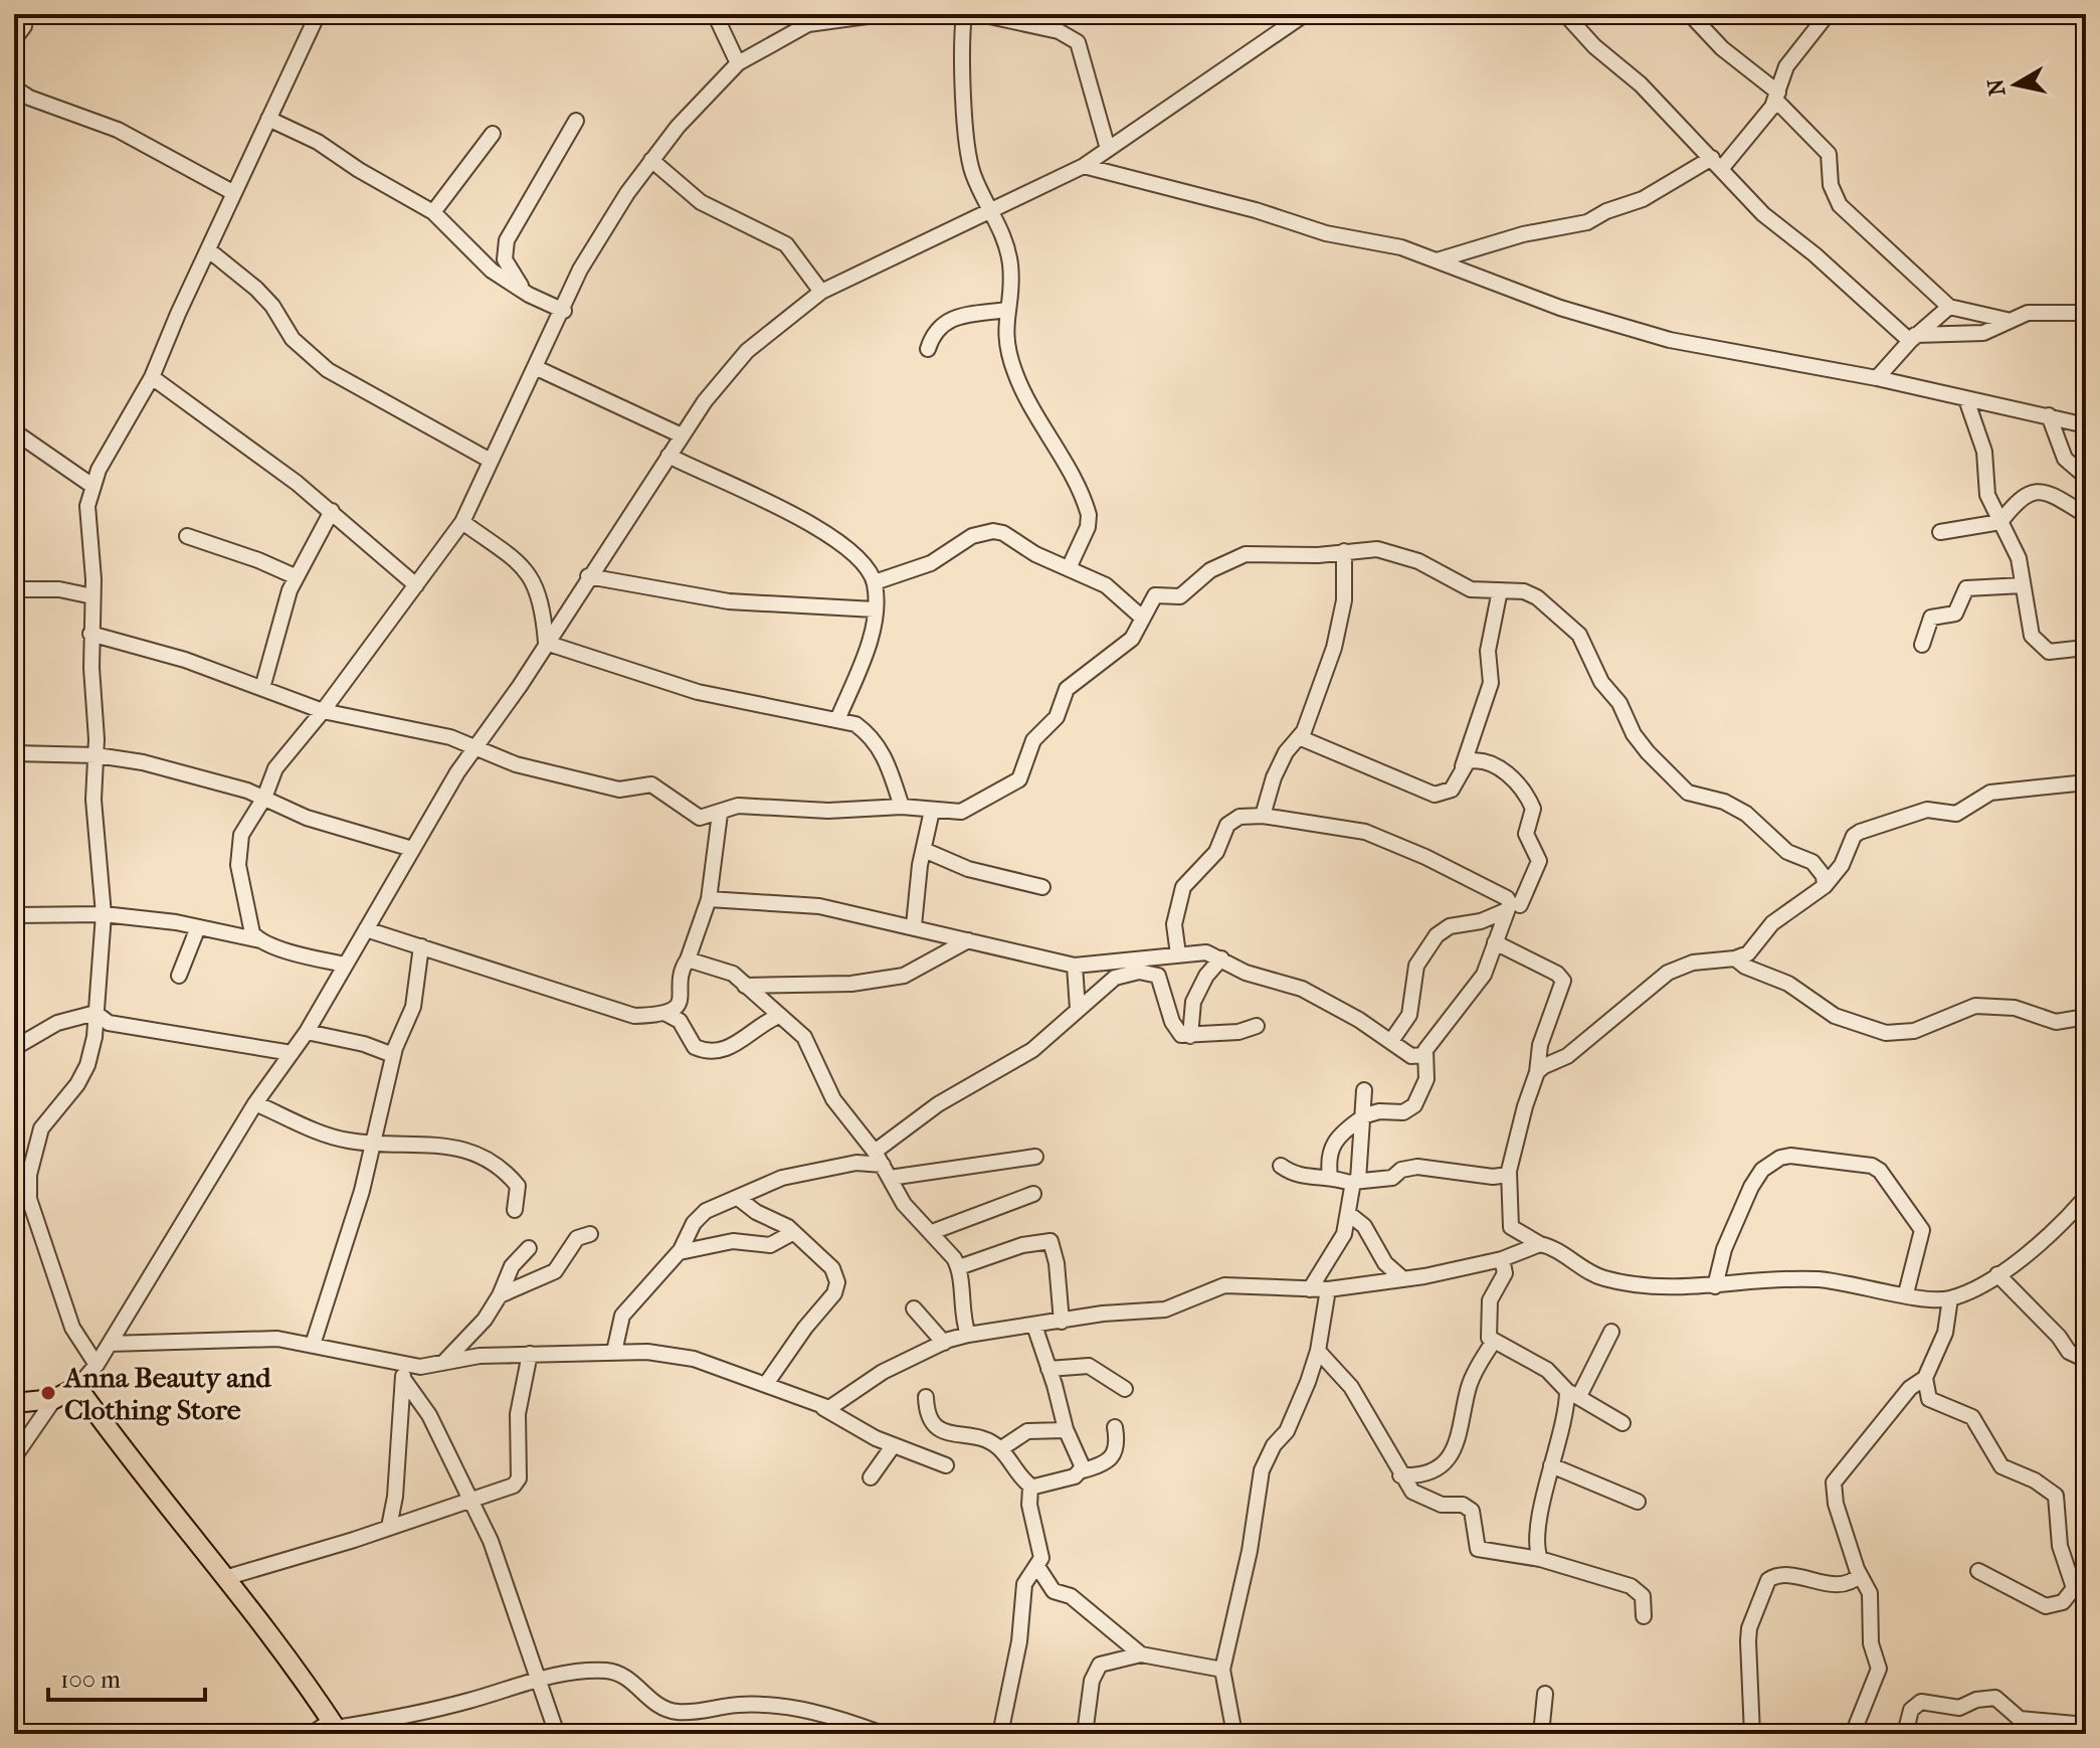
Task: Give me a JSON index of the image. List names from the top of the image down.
{
  "places": ["Anna Beauty and Clothing Store"],
  "scale_bar": "100 m",
  "north": "left"
}
